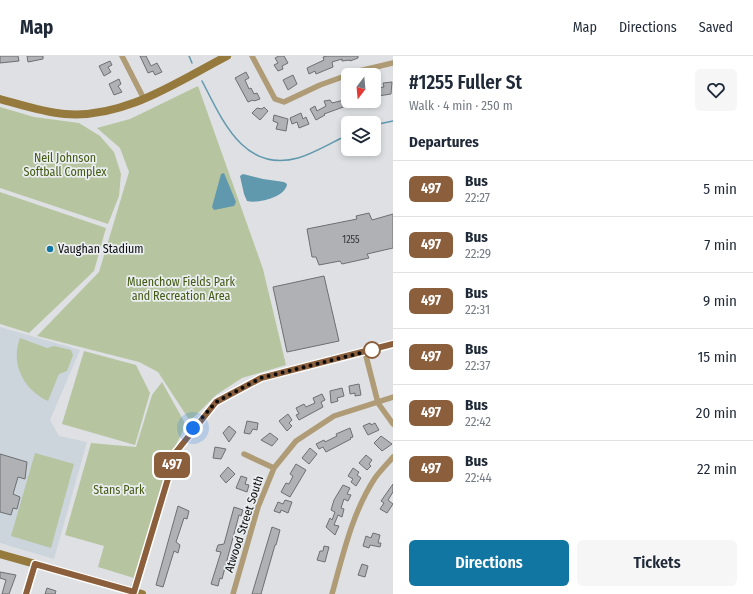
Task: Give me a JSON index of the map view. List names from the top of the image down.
{
  "streets": {
    "street": ["Atwood Street South"]
  },
  "parks": ["Neil Johnson Softball Complex", "Muenchow Fields Park and Recreation Area", "Stans Park"],
  "places": ["Vaughan Stadium"],
  "lines": ["bus line 497"],
  "house_numbers": ["1255"],
  "north": "bottom",
  "page": {
    "header": "Map",
    "nav": ["Map", "Directions", "Saved"],
    "on_map": "497",
    "heading": [
      ["#1255 Fuller St", "Walk · 4 min · 250 m"],
      "Departures"
    ],
    "list": [
      {
        "mark": "497",
        "name": "Bus",
        "note": "22:27",
        "value": "5 min"
      },
      {
        "mark": "497",
        "name": "Bus",
        "note": "22:29",
        "value": "7 min"
      },
      {
        "mark": "497",
        "name": "Bus",
        "note": "22:31",
        "value": "9 min"
      },
      {
        "mark": "497",
        "name": "Bus",
        "note": "22:37",
        "value": "15 min"
      },
      {
        "mark": "497",
        "name": "Bus",
        "note": "22:42",
        "value": "20 min"
      },
      {
        "mark": "497",
        "name": "Bus",
        "note": "22:44",
        "value": "22 min"
      }
    ],
    "buttons": ["Directions", "Tickets"]
  }
}
